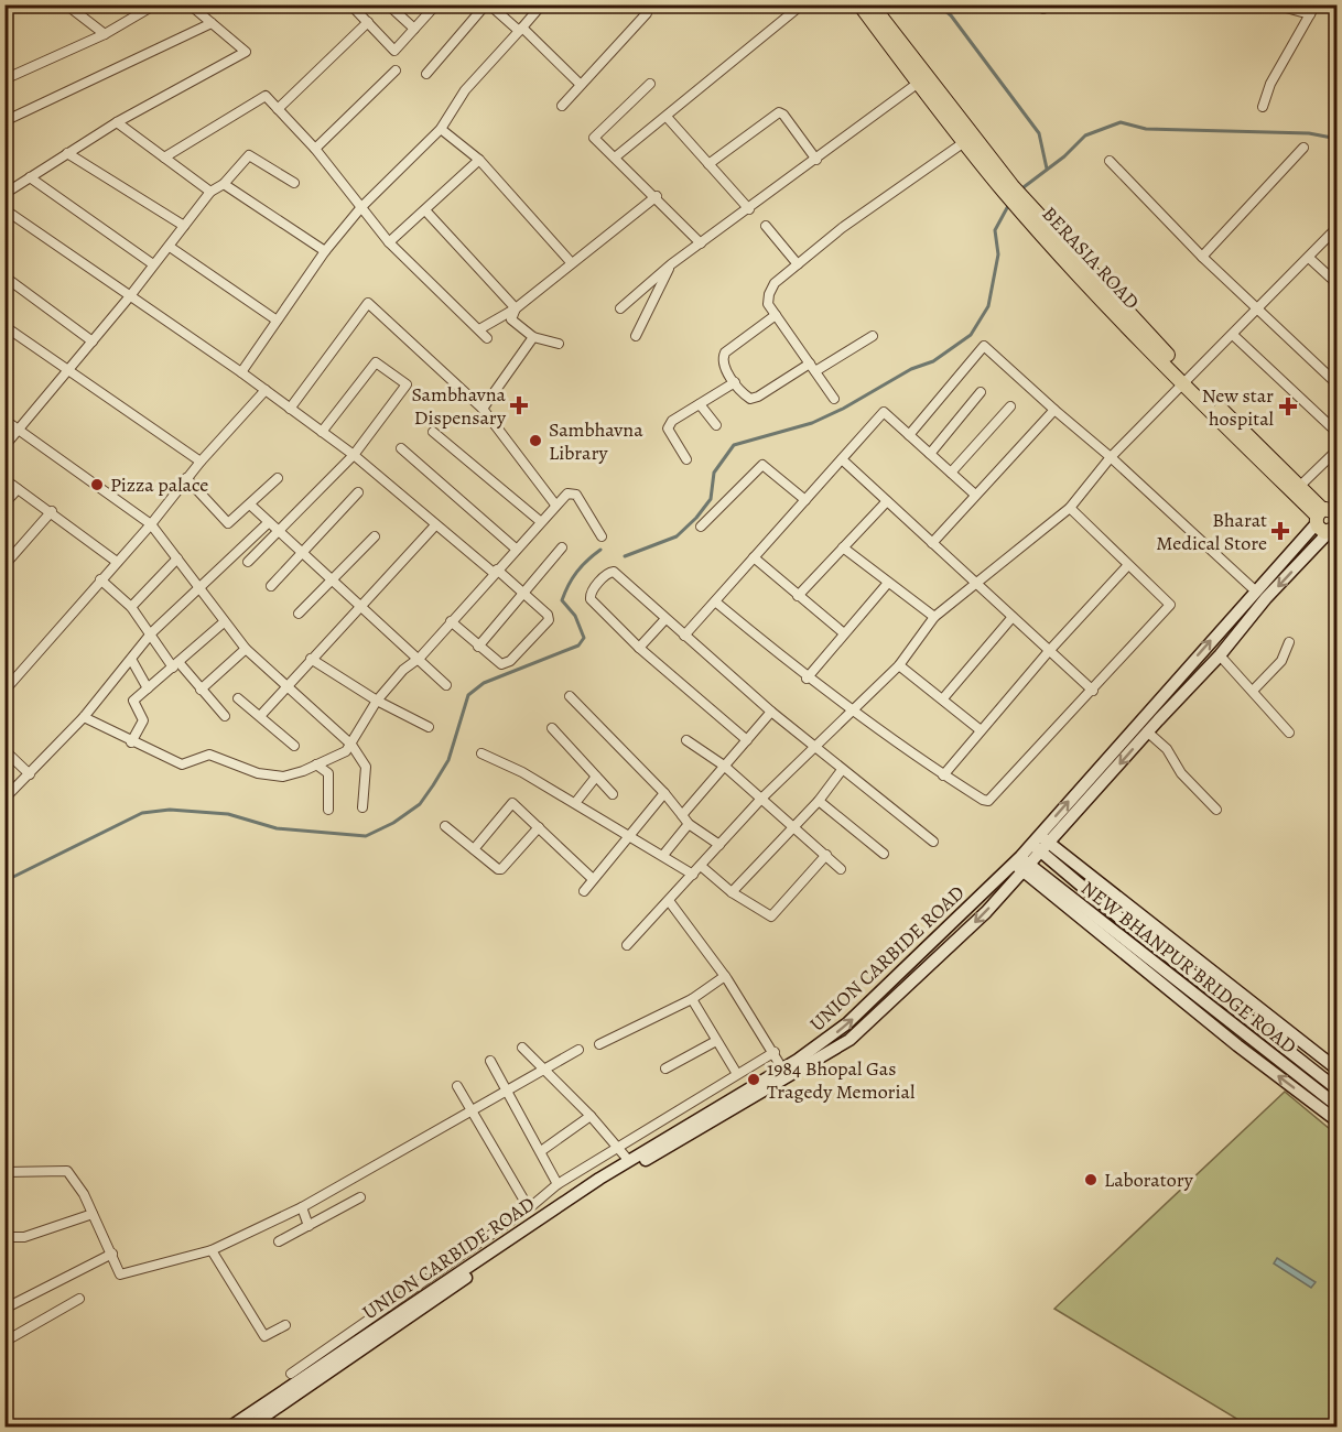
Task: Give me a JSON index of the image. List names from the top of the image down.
{
  "streets": {
    "main road": ["BERASIA ROAD"],
    "street": ["UNION CARBIDE ROAD", "NEW BHANPUR BRIDGE ROAD"]
  },
  "crossings": [
    ["BERASIA ROAD", "UNION CARBIDE ROAD"],
    ["UNION CARBIDE ROAD", "NEW BHANPUR BRIDGE ROAD"]
  ],
  "places": {
    "health": ["Sambhavna Dispensary", "New star hospital", "Bharat Medical Store"],
    "other": [
      "Sambhavna Library",
      "Pizza palace",
      "1984 Bhopal Gas Tragedy Memorial",
      "Laboratory"
    ]
  }
}
